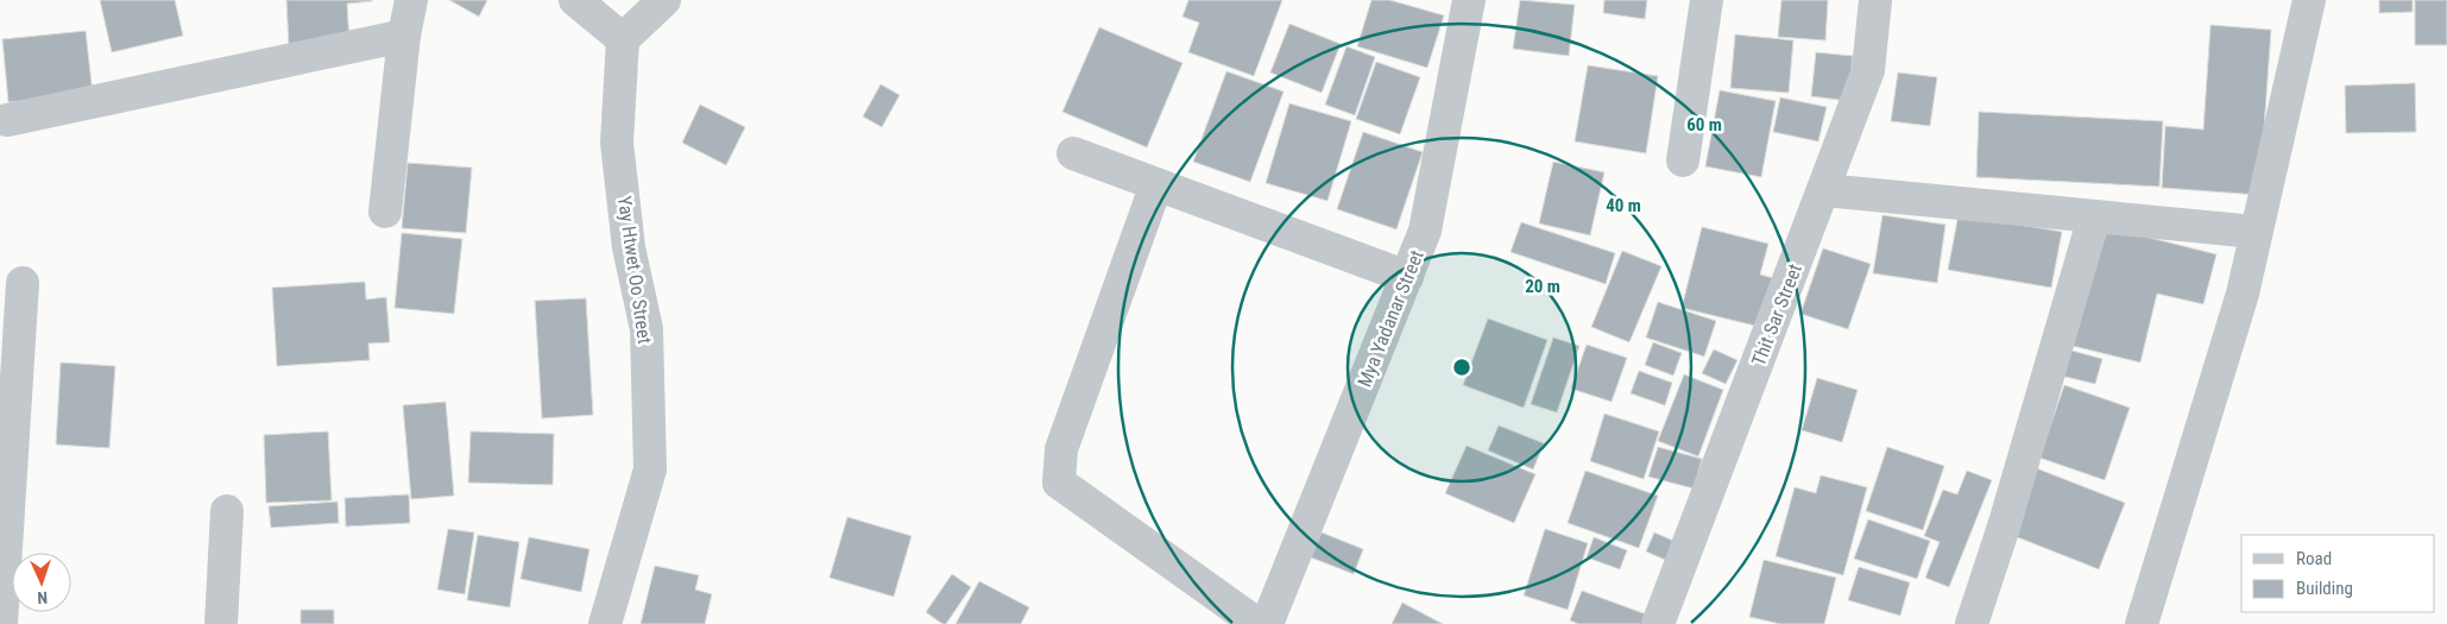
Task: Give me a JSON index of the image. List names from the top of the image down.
{
  "streets": {
    "street": ["Yay Htwet Oo Street", "Thit Sar Street", "Mya Yadanar Street"]
  },
  "legend": ["Road", "Building"],
  "north": "bottom",
  "rings": ["60 m", "40 m", "20 m"]
}
